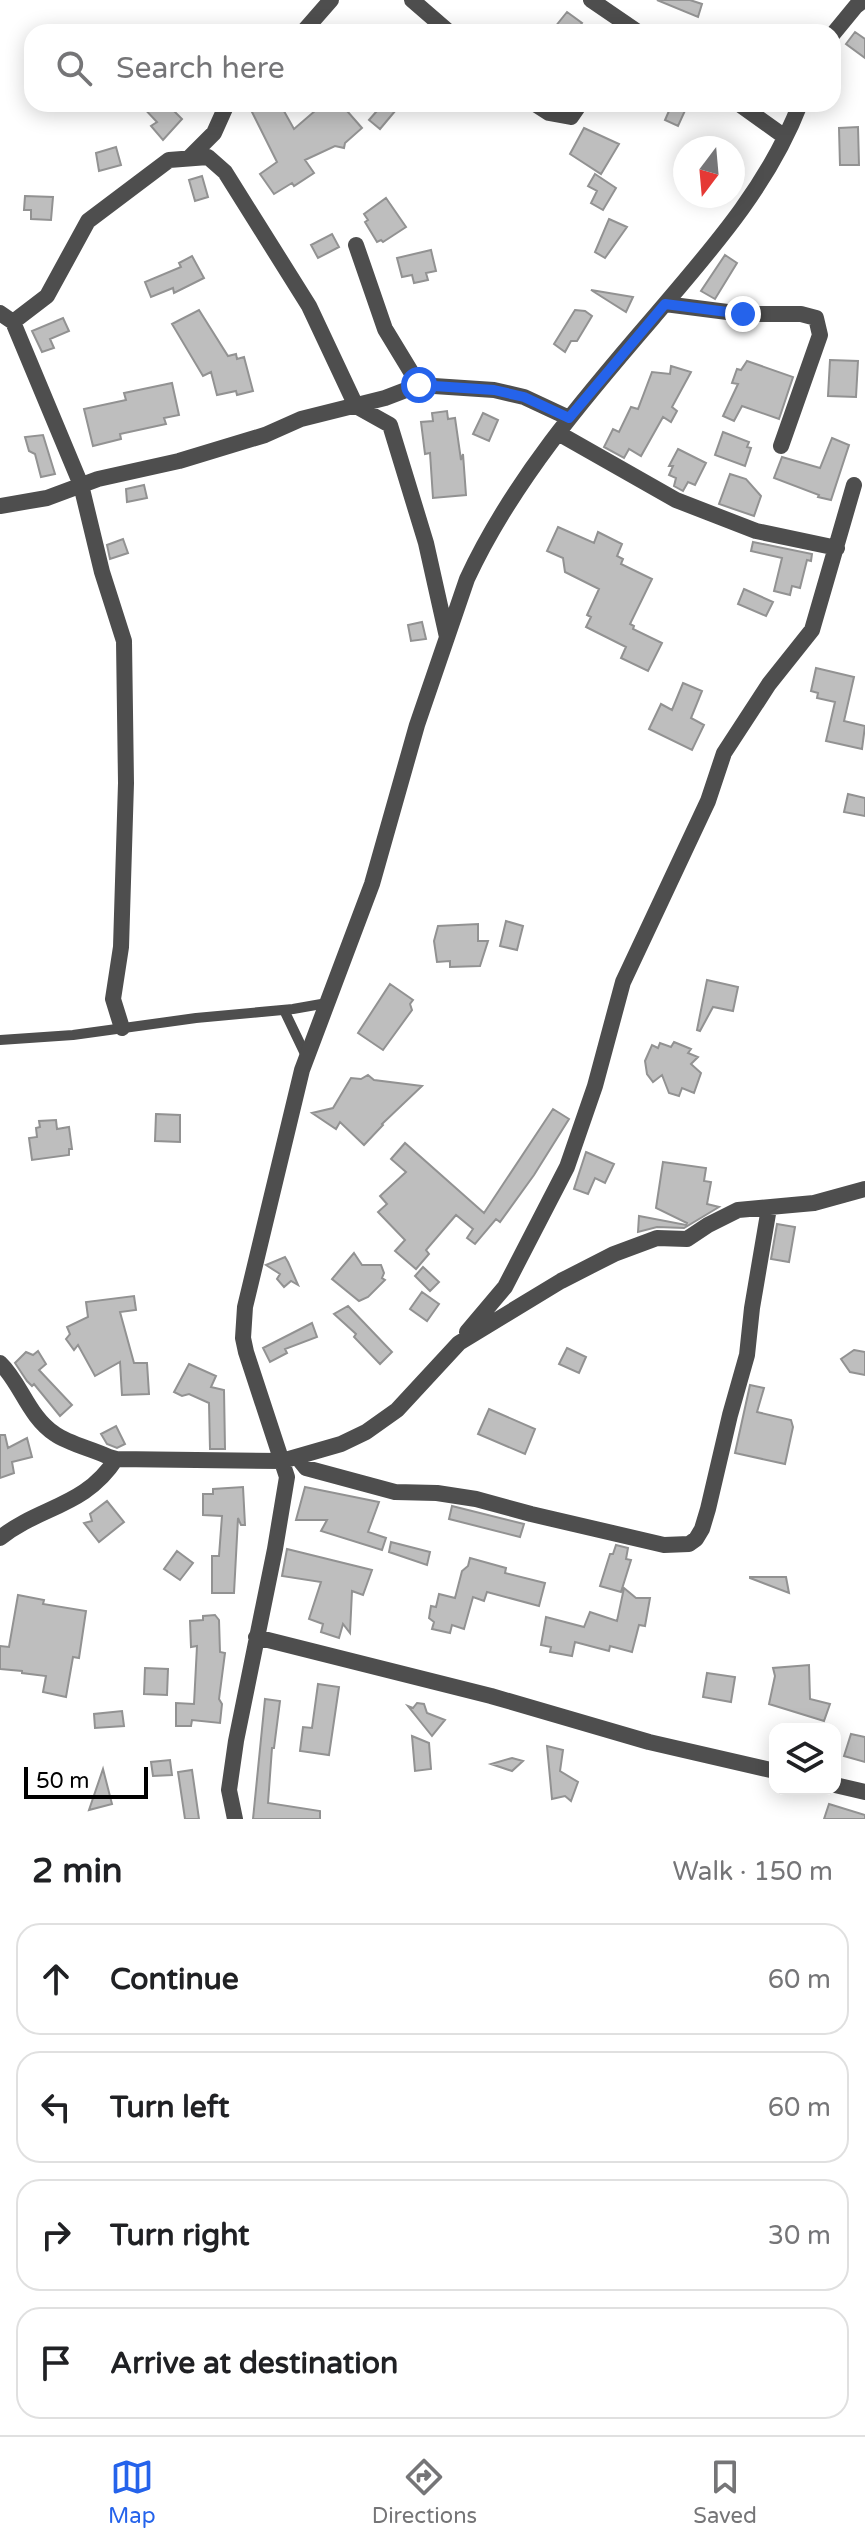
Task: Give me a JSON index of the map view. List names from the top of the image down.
{
  "scale_bar": "50 m",
  "north": "bottom",
  "page": {
    "search": "Search here",
    "scale": "50 m",
    "heading": ["2 min", "Walk · 150 m"],
    "list": [
      ["Continue", "60 m"],
      ["Turn left", "60 m"],
      ["Turn right", "30 m"],
      "Arrive at destination"
    ],
    "nav": ["Map", "Directions", "Saved"]
  }
}
